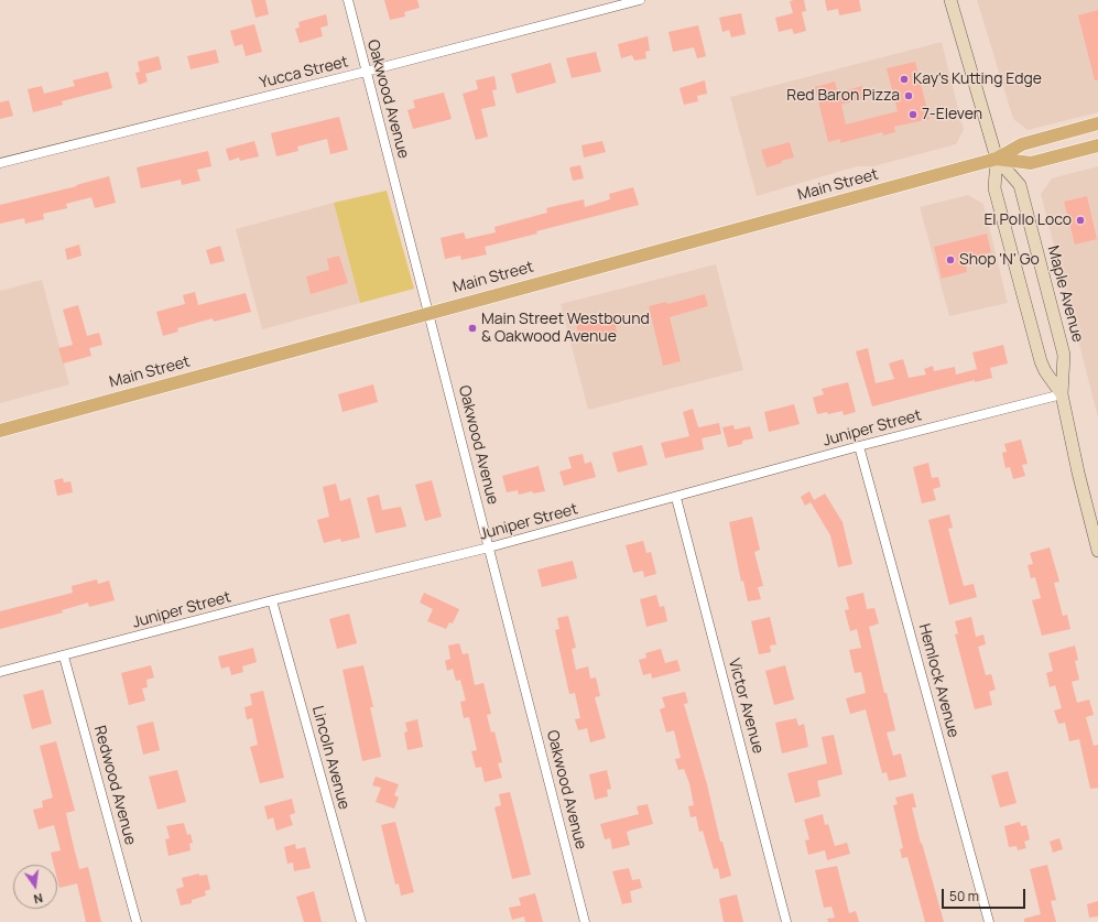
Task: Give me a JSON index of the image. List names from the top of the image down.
{
  "streets": {
    "main road": ["Main Street"],
    "street": [
      "Yucca Street",
      "Oakwood Avenue",
      "Maple Avenue",
      "Juniper Street",
      "Hemlock Avenue",
      "Victor Avenue",
      "Lincoln Avenue",
      "Redwood Avenue"
    ]
  },
  "crossings": [
    ["Yucca Street", "Oakwood Avenue"],
    ["Oakwood Avenue", "Main Street"],
    ["Oakwood Avenue", "Juniper Street"],
    ["Main Street", "Maple Avenue"],
    ["Maple Avenue", "Juniper Street"],
    ["Juniper Street", "Hemlock Avenue"],
    ["Juniper Street", "Victor Avenue"],
    ["Juniper Street", "Lincoln Avenue"],
    ["Juniper Street", "Redwood Avenue"]
  ],
  "places": [
    "Kay's Kutting Edge",
    "Red Baron Pizza",
    "7-Eleven",
    "El Pollo Loco",
    "Shop 'N' Go",
    "Main Street Westbound & Oakwood Avenue"
  ],
  "scale_bar": "50 m",
  "north": "bottom"
}
